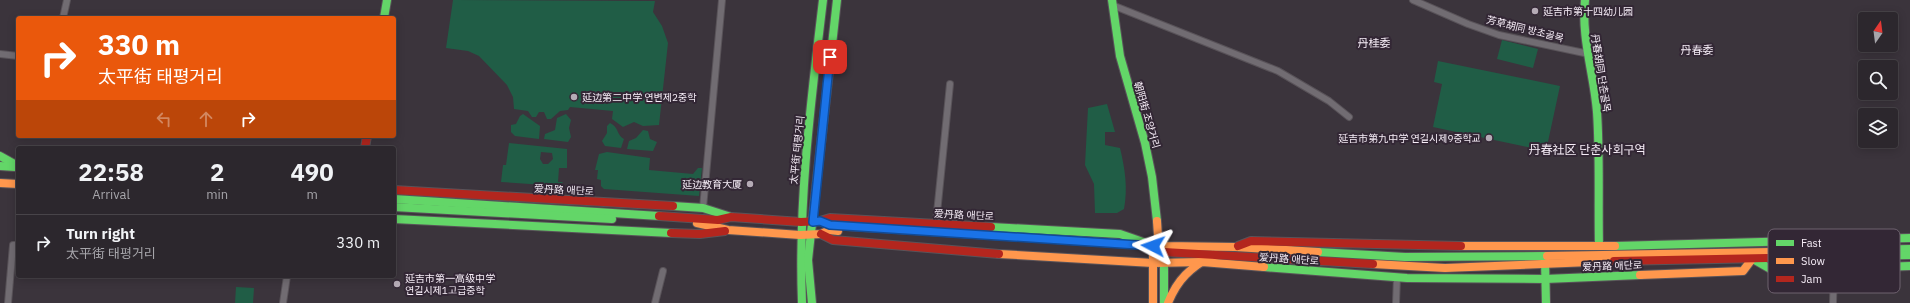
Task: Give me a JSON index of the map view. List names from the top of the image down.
{
  "streets": {
    "main road": [
      "丹春胡同 단춘골목",
      "朝阳街 조양거리",
      "太平街 태평거리",
      "爱丹路 애단로"
    ],
    "street": ["芳草胡同 방초골목"]
  },
  "crossings": [
    ["芳草胡同 방초골목", "丹春胡同 단춘골목"],
    ["丹春胡同 단춘골목", "爱丹路 애단로"],
    ["朝阳街 조양거리", "爱丹路 애단로"],
    ["太平街 태평거리", "爱丹路 애단로"]
  ],
  "districts": ["丹桂委", "丹春委", "丹春社区 단춘사회구역"],
  "places": [
    "延吉市第十四幼儿园",
    "延边第二中学 연변제2중학",
    "延吉市第九中学 연길시제9중학교",
    "延边教育大厦",
    "延吉市第一高级中学 연길시제1고급중학"
  ],
  "legend": ["Fast", "Slow", "Jam"],
  "north": "top",
  "page": {
    "turn": ["330 m", "太平街 태평거리"],
    "eta": [
      "22:58",
      "Arrival",
      "2",
      "min",
      "490",
      "m"
    ],
    "list": [
      {
        "name": "Turn right",
        "note": "太平街 태평거리",
        "value": "330 m"
      }
    ]
  }
}
